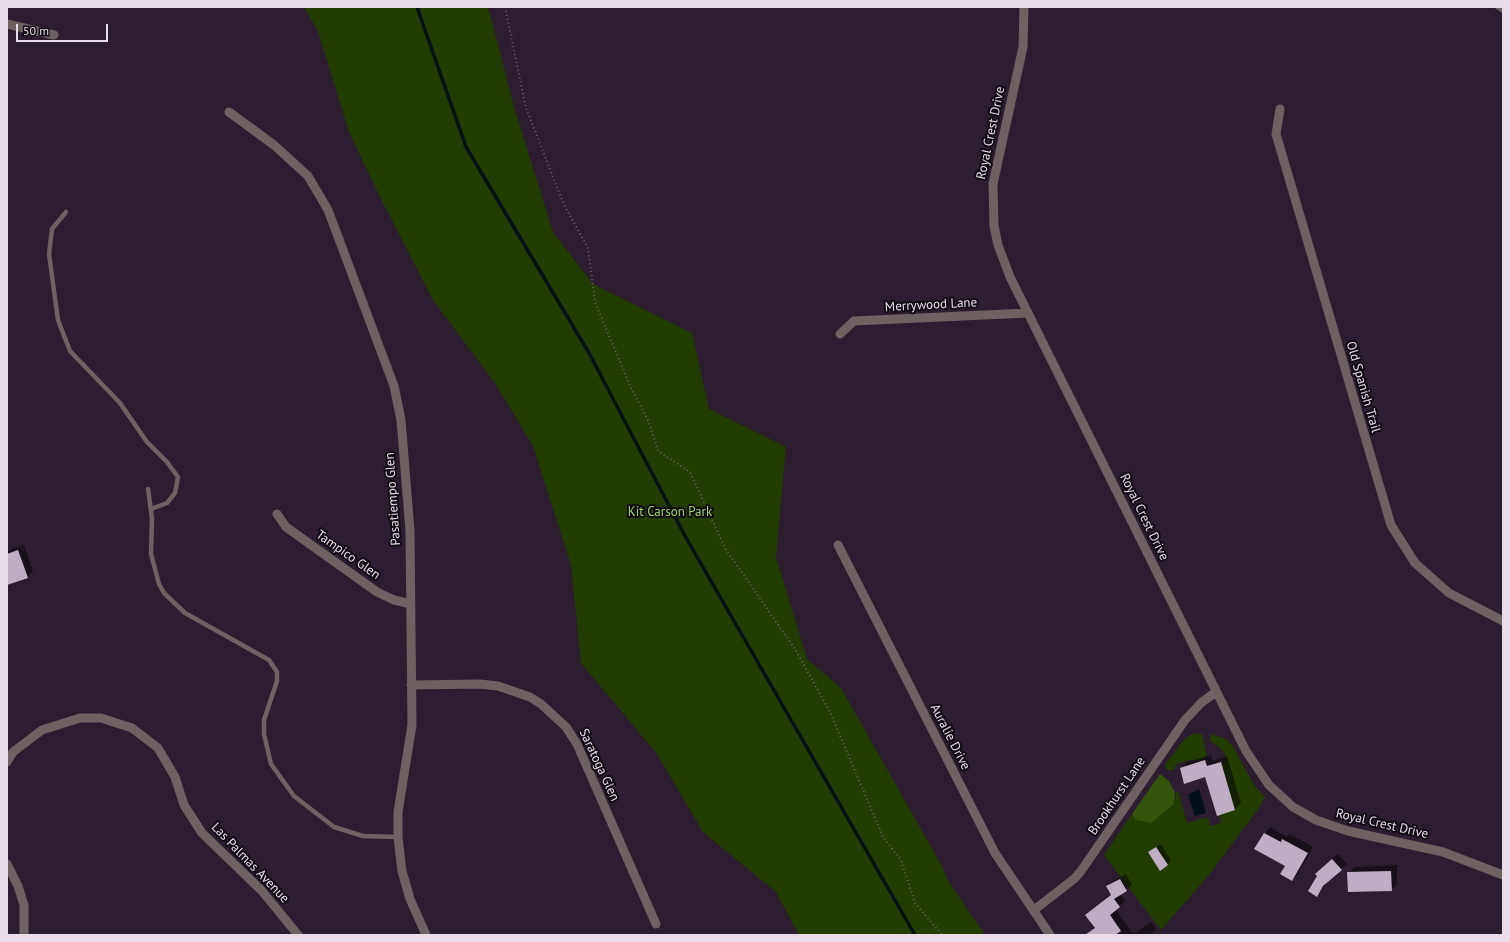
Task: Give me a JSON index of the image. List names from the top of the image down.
{
  "streets": {
    "street": [
      "Royal Crest Drive",
      "Merrywood Lane",
      "Old Spanish Trail",
      "Pasatiempo Glen",
      "Tampico Glen",
      "Auralie Drive",
      "Saratoga Glen",
      "Brookhurst Lane",
      "Las Palmas Avenue"
    ]
  },
  "crossings": [
    ["Royal Crest Drive", "Merrywood Lane"],
    ["Royal Crest Drive", "Brookhurst Lane"],
    ["Pasatiempo Glen", "Tampico Glen"],
    ["Pasatiempo Glen", "Saratoga Glen"],
    ["Auralie Drive", "Brookhurst Lane"]
  ],
  "parks": ["Kit Carson Park"],
  "scale_bar": "50 m"
}
